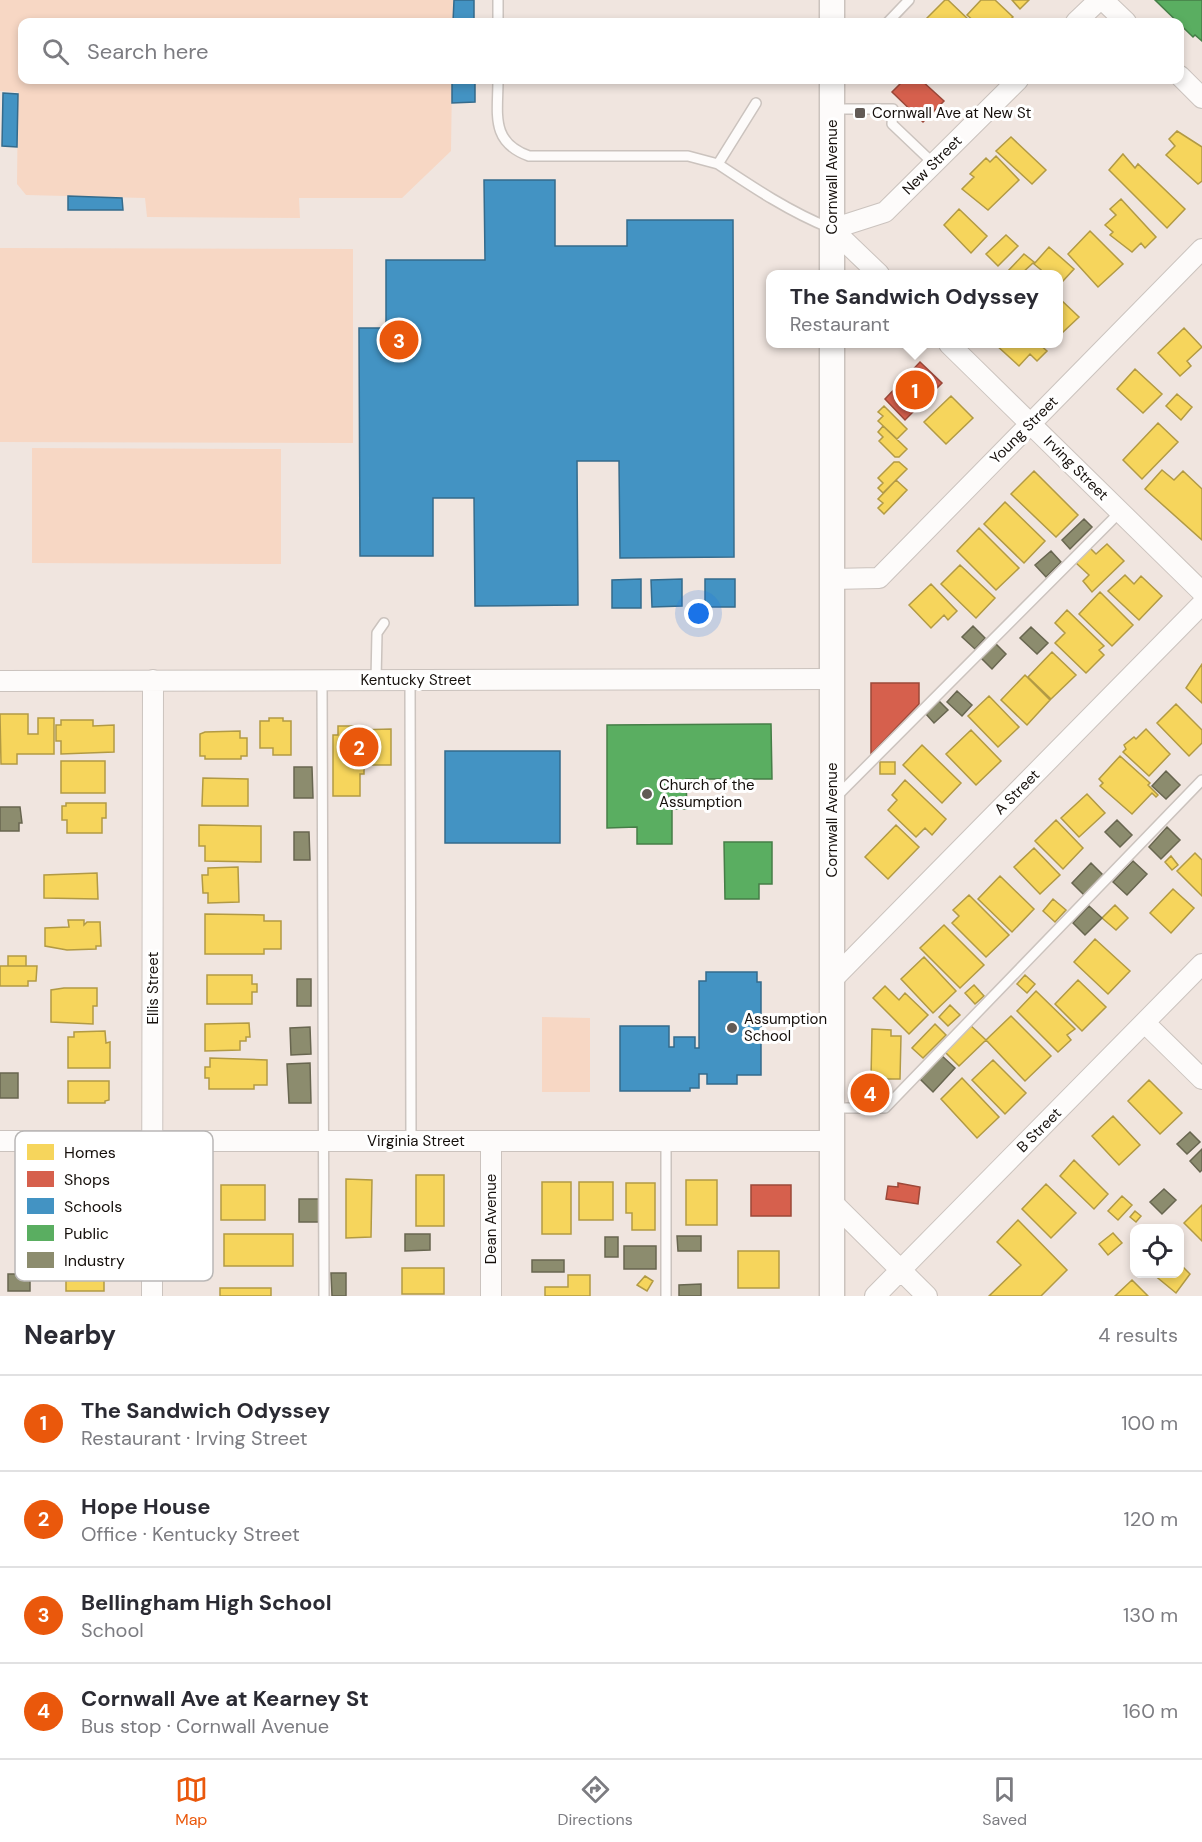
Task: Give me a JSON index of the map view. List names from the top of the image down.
{
  "streets": {
    "street": [
      "New Street",
      "Cornwall Avenue",
      "Young Street",
      "Irving Street",
      "Kentucky Street",
      "A Street",
      "Ellis Street",
      "B Street",
      "Virginia Street",
      "Dean Avenue"
    ]
  },
  "crossings": [
    ["New Street", "Cornwall Avenue"],
    ["Cornwall Avenue", "Young Street"],
    ["Cornwall Avenue", "Kentucky Street"],
    ["Cornwall Avenue", "A Street"],
    ["Cornwall Avenue", "Virginia Street"],
    ["Young Street", "Irving Street"],
    ["Kentucky Street", "Ellis Street"],
    ["Virginia Street", "Dean Avenue"]
  ],
  "places": {
    "transit": ["Cornwall Ave at New St"],
    "other": ["Church of the Assumption", "Assumption School"]
  },
  "legend": [
    "Homes",
    "Shops",
    "Schools",
    "Public",
    "Industry"
  ],
  "page": {
    "search": "Search here",
    "popup": ["The Sandwich Odyssey", "Restaurant"],
    "pins": [
      "3",
      "1",
      "2",
      "4"
    ],
    "heading": ["Nearby", "4 results"],
    "list": [
      {
        "mark": "1",
        "name": "The Sandwich Odyssey",
        "note": "Restaurant · Irving Street",
        "value": "100 m"
      },
      {
        "mark": "2",
        "name": "Hope House",
        "note": "Office · Kentucky Street",
        "value": "120 m"
      },
      {
        "mark": "3",
        "name": "Bellingham High School",
        "note": "School",
        "value": "130 m"
      },
      {
        "mark": "4",
        "name": "Cornwall Ave at Kearney St",
        "note": "Bus stop · Cornwall Avenue",
        "value": "160 m"
      }
    ],
    "nav": ["Map", "Directions", "Saved"]
  }
}
